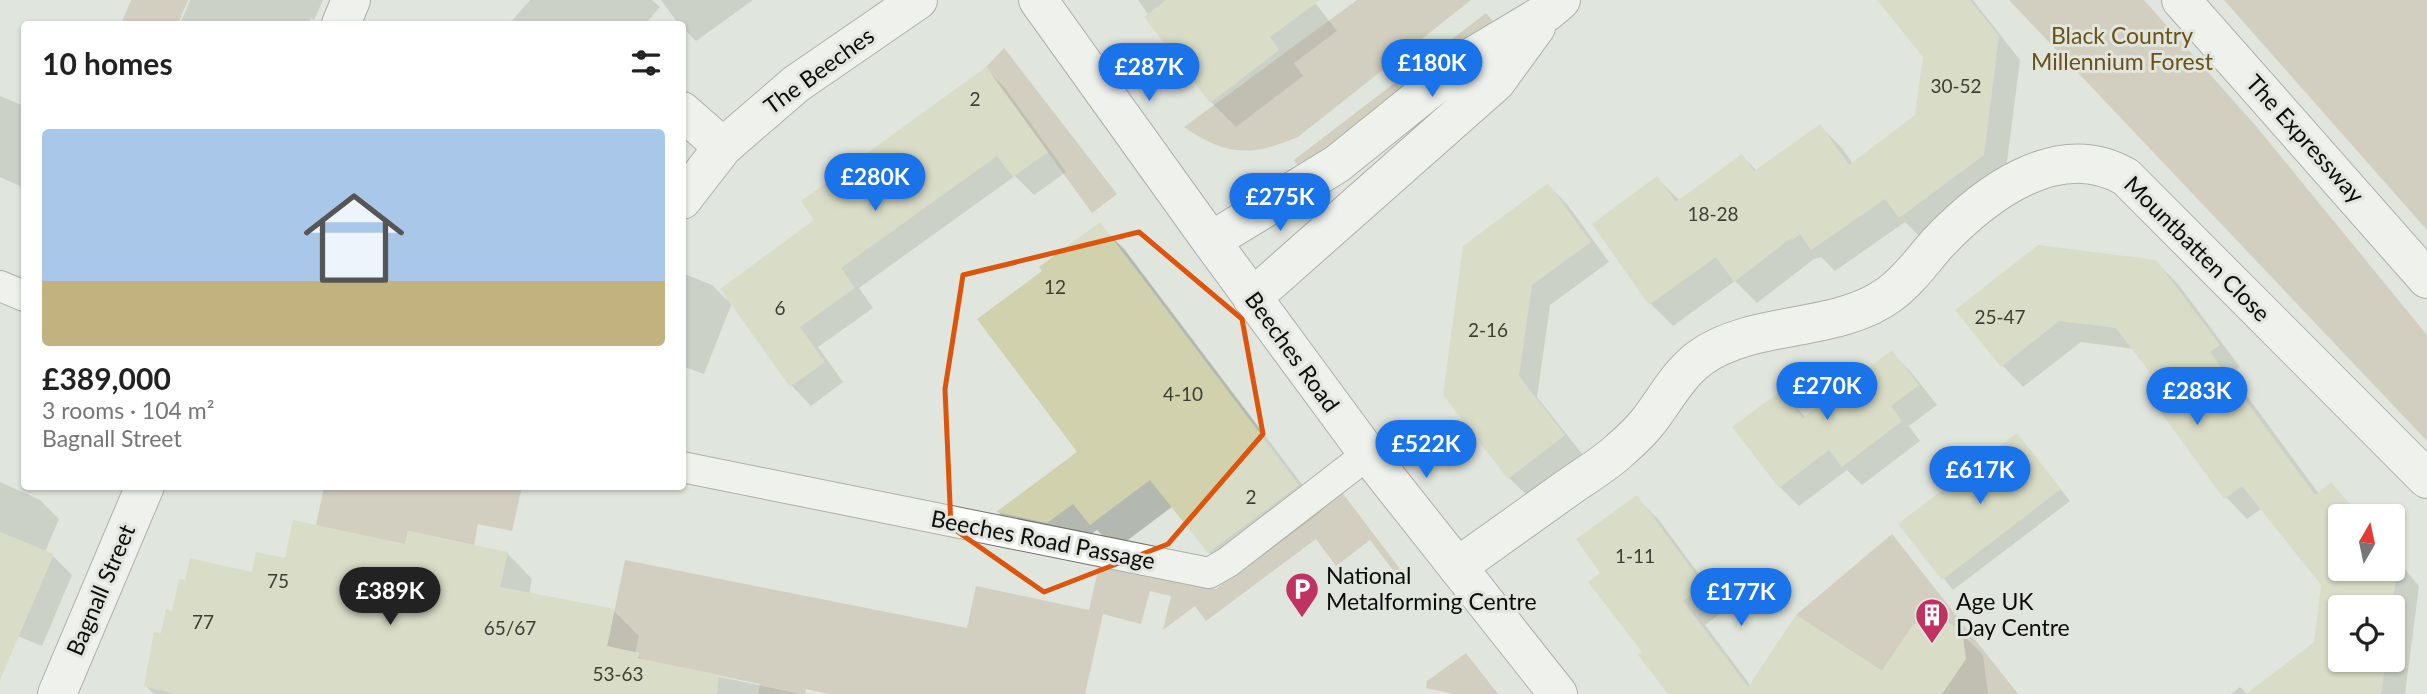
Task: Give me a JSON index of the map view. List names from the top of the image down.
{
  "streets": {
    "main road": [
      "The Beeches",
      "The Expressway",
      "Mountbatten Close",
      "Beeches Road",
      "Bagnall Street"
    ],
    "lane": ["Beeches Road Passage"]
  },
  "crossings": [
    ["Mountbatten Close", "Beeches Road"],
    ["Beeches Road", "Beeches Road Passage"]
  ],
  "parks": ["Black Country Millennium Forest"],
  "places": {
    "parking": ["National Metalforming Centre"],
    "building": ["Age UK Day Centre"]
  },
  "house_numbers": [
    "30-52",
    "2",
    "18-28",
    "12",
    "6",
    "25-47",
    "2-16",
    "4-10",
    "2",
    "1-11",
    "75",
    "77",
    "65/67",
    "53-63"
  ],
  "north": "top",
  "page": {
    "heading": "10 homes",
    "price": [
      "£180K",
      "£287K",
      "£280K",
      "£275K",
      "£270K",
      "£283K",
      "£522K",
      "£617K",
      "£389K",
      "£177K"
    ],
    "list": [
      {
        "name": "£389,000",
        "note": "3 rooms · 104 m² · Bagnall Street"
      }
    ]
  }
}
